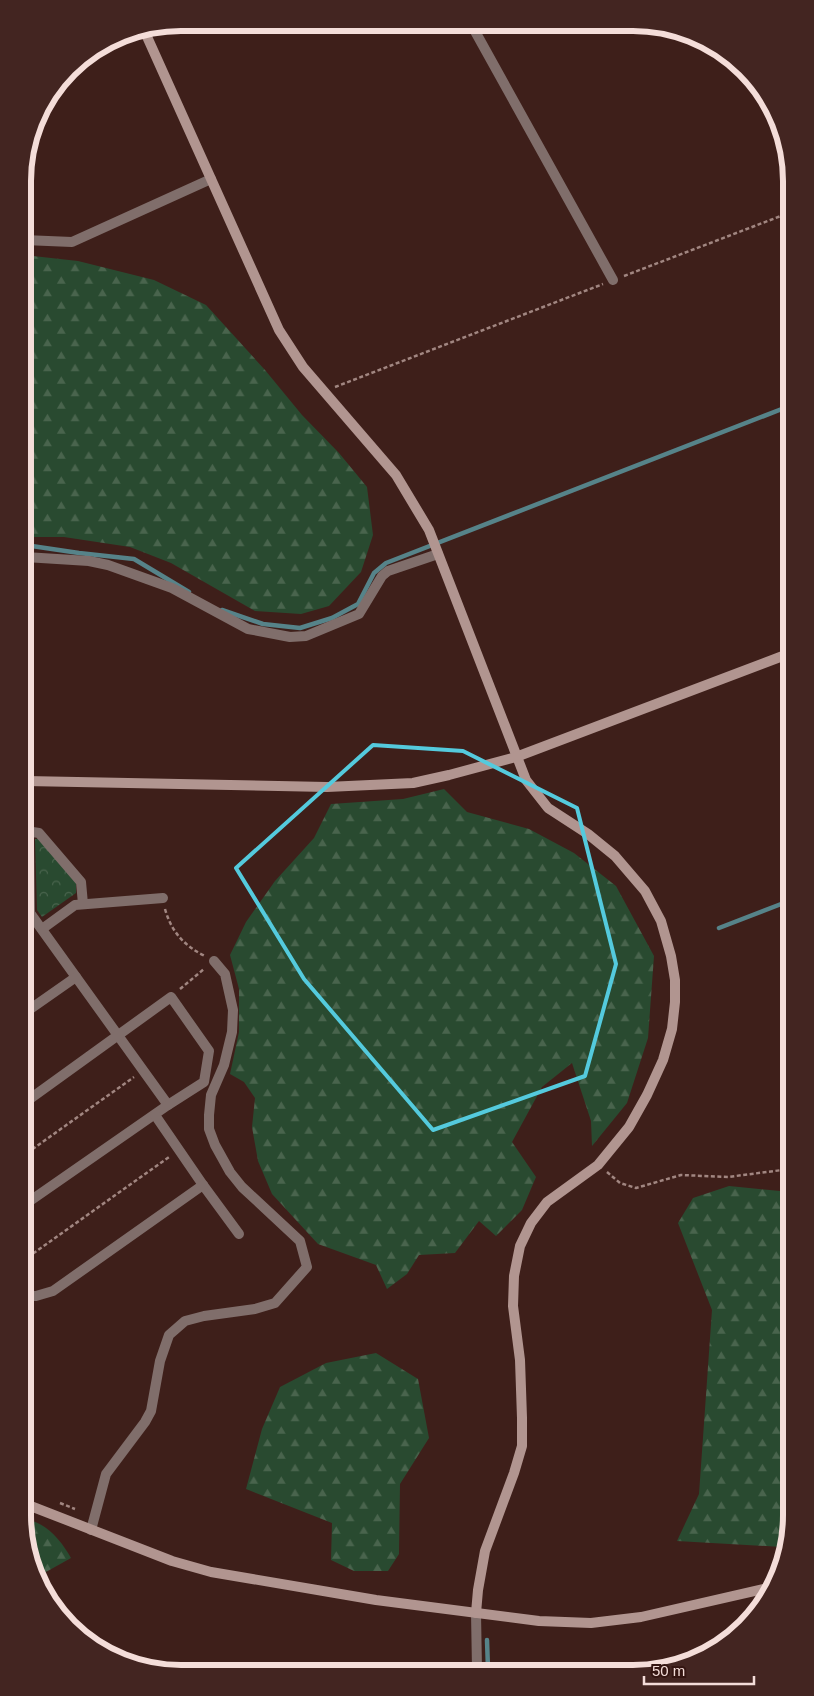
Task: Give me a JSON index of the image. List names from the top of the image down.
{
  "scale_bar": "50 m"
}
